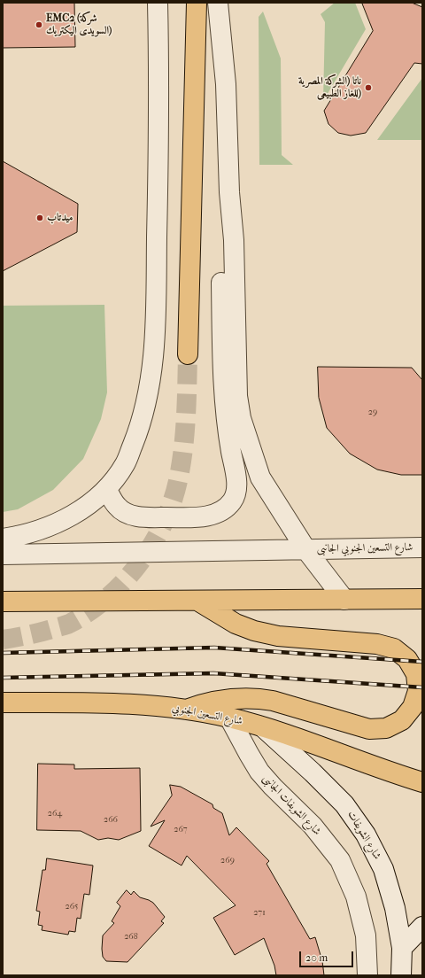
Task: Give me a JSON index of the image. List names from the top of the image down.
{
  "streets": {
    "highway": ["شارع التسعين الجنوبي"],
    "street": ["شارع التسعين الجنوبي الجانبى", "شارع الشويفات الجانبى", "شارع الشويفات"]
  },
  "crossings": [
    ["شارع التسعين الجنوبي", "شارع الشويفات الجانبى"],
    ["شارع التسعين الجنوبي", "شارع الشويفات"]
  ],
  "places": ["EMC2 (شركة السويدى اليكتريك)", "ناتا (الشركة المصرية للغاز الطبيعى)", "ميدتاب"],
  "house_numbers": [
    "29",
    "264",
    "266",
    "267",
    "269",
    "265",
    "271",
    "268"
  ],
  "scale_bar": "20 m"
}
